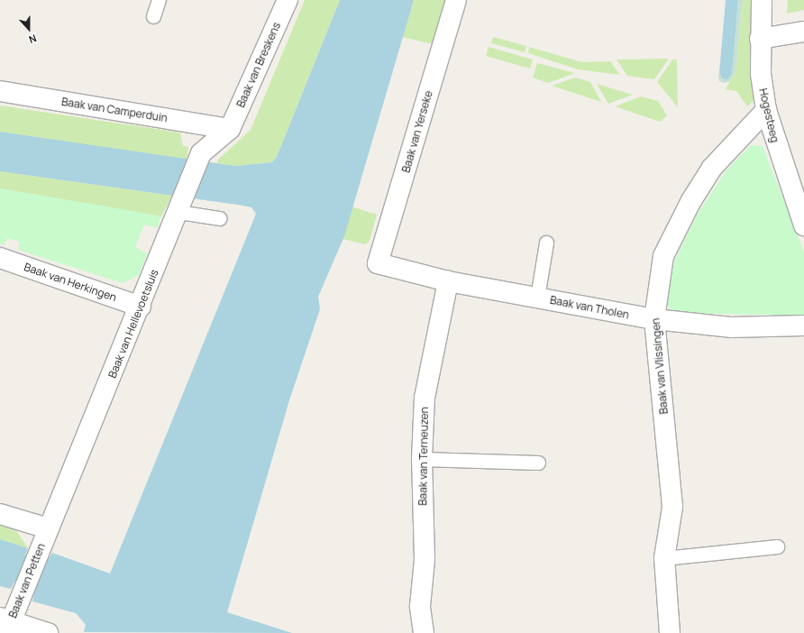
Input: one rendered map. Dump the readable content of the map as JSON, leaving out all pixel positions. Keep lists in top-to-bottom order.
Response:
{
  "streets": {
    "street": [
      "Baak van Breskens",
      "Baak van Camperduin",
      "Hogesteeg",
      "Baak van Yerseke",
      "Baak van Herkingen",
      "Baak van Tholen",
      "Baak van Hellevoetsluis",
      "Baak van Vlissingen",
      "Baak van Terneuzen",
      "Baak van Petten"
    ]
  },
  "crossings": [
    ["Baak van Breskens", "Baak van Camperduin"],
    ["Baak van Breskens", "Baak van Hellevoetsluis"],
    ["Baak van Camperduin", "Baak van Hellevoetsluis"],
    ["Hogesteeg", "Baak van Vlissingen"],
    ["Baak van Yerseke", "Baak van Tholen"],
    ["Baak van Herkingen", "Baak van Hellevoetsluis"],
    ["Baak van Tholen", "Baak van Vlissingen"],
    ["Baak van Tholen", "Baak van Terneuzen"],
    ["Baak van Hellevoetsluis", "Baak van Petten"]
  ],
  "north": "bottom"
}
